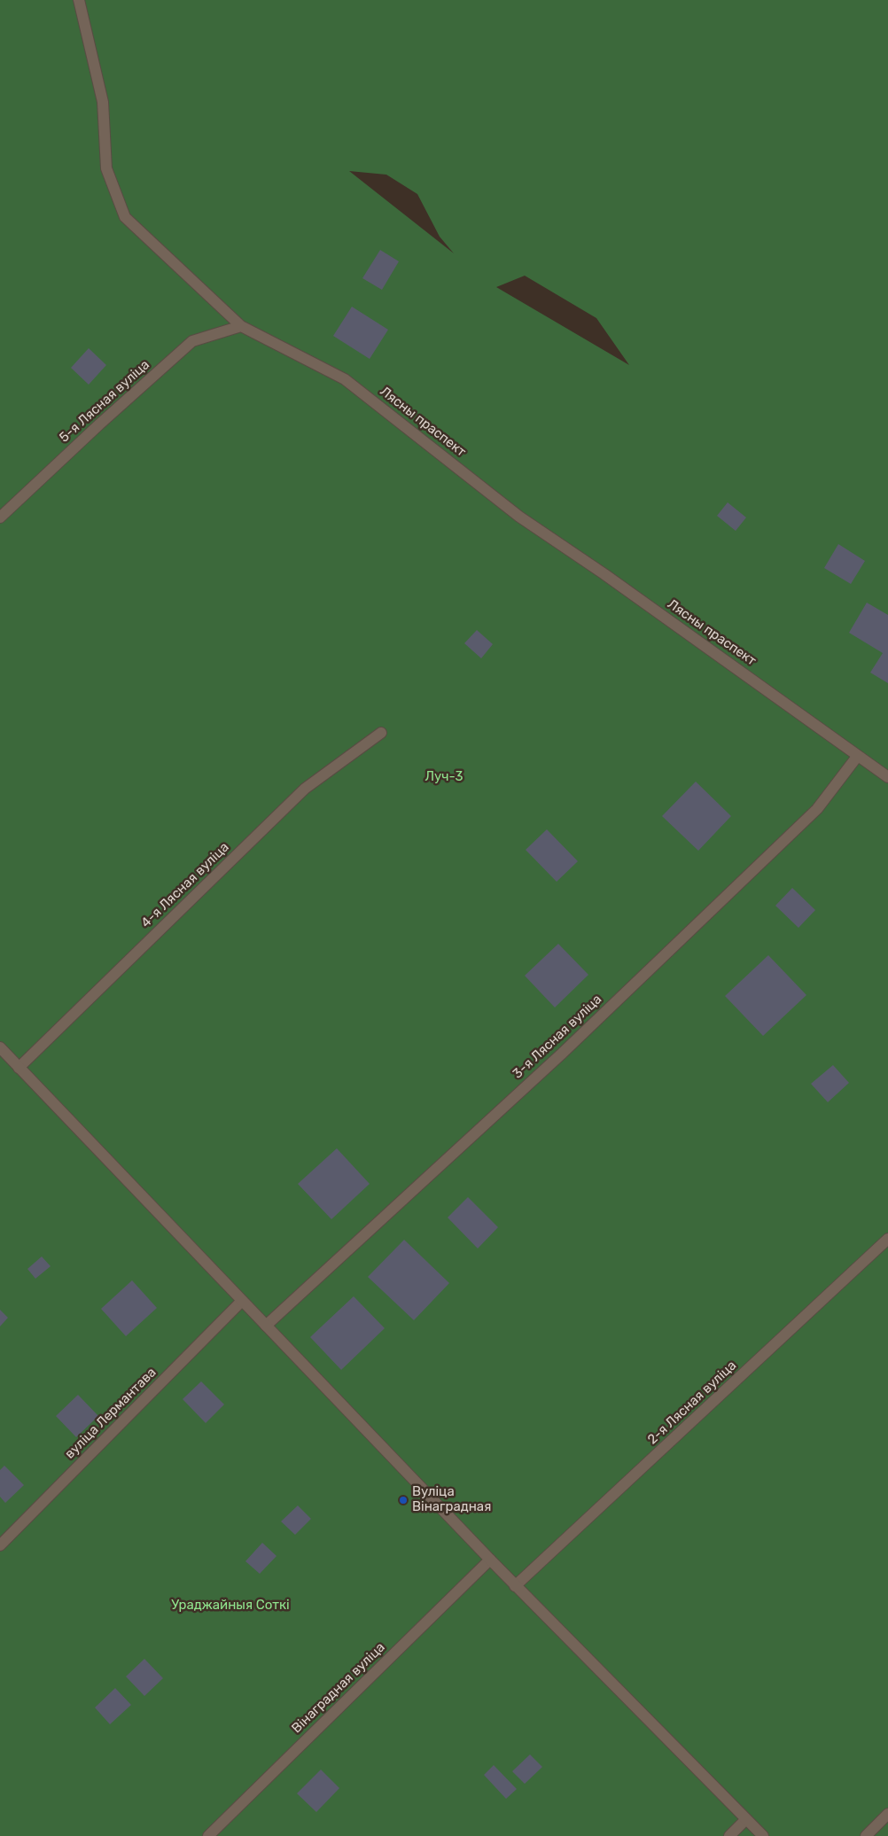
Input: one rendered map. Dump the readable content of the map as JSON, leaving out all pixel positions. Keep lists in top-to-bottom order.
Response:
{
  "streets": {
    "street": [
      "5-я Лясная вуліца",
      "Лясны праспект",
      "4-я Лясная вуліца",
      "3-я Лясная вуліца",
      "2-я Лясная вуліца",
      "вуліца Лермантава",
      "Вінаградная вуліца"
    ]
  },
  "crossings": [
    ["5-я Лясная вуліца", "Лясны праспект"],
    ["Лясны праспект", "3-я Лясная вуліца"]
  ],
  "parks": ["Луч-3", "Ураджайныя Соткі"],
  "places": ["Вуліца Вінаградная"]
}
